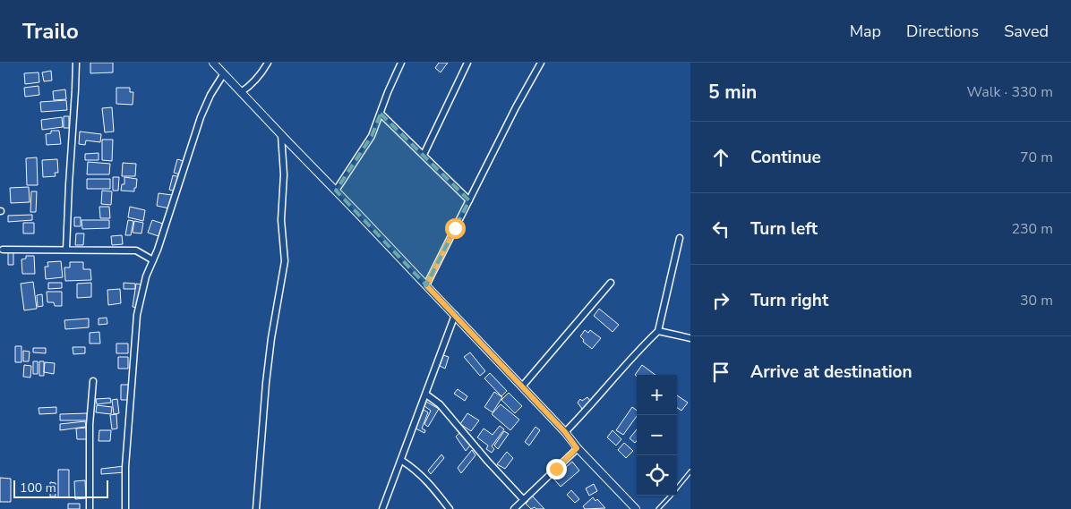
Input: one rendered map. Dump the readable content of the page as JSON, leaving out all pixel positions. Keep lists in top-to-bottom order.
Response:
{
  "scale_bar": "100 m",
  "page": {
    "header": "Trailo",
    "nav": ["Map", "Directions", "Saved"],
    "heading": ["5 min", "Walk · 330 m"],
    "list": [
      ["Continue", "70 m"],
      ["Turn left", "230 m"],
      ["Turn right", "30 m"],
      "Arrive at destination"
    ],
    "map_buttons": ["+", "−"],
    "scale": "100 m"
  }
}
